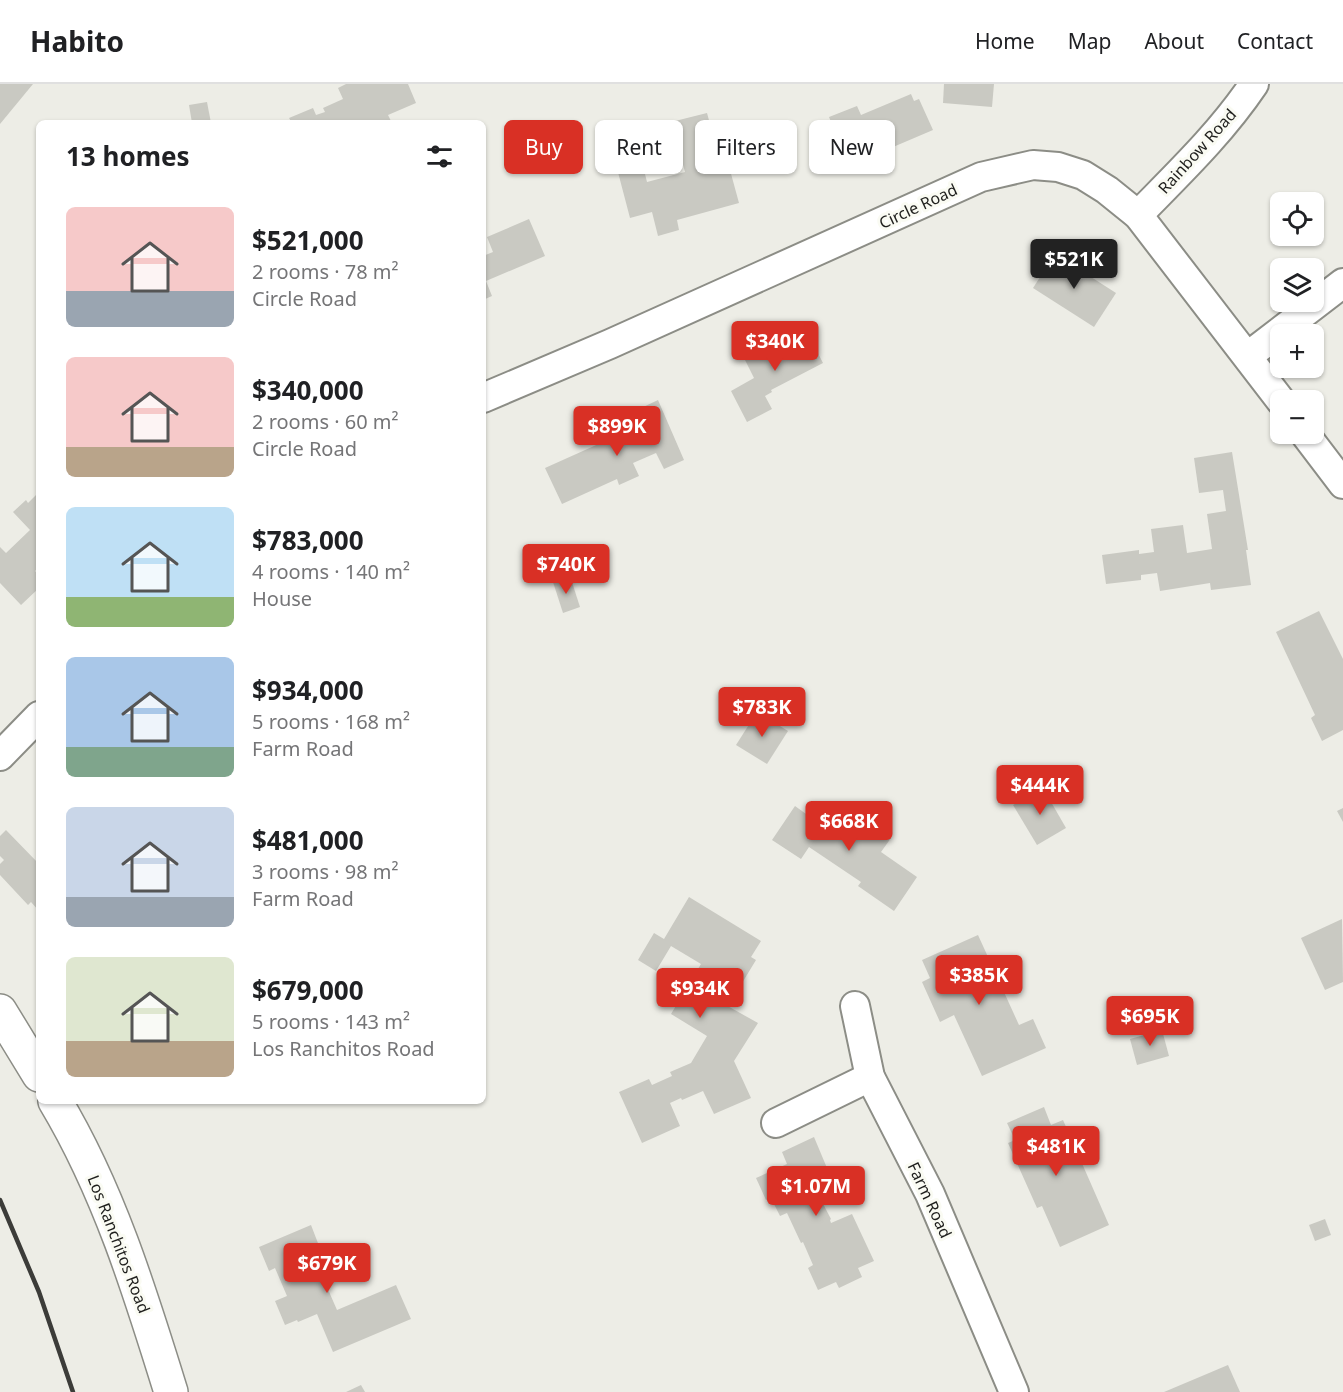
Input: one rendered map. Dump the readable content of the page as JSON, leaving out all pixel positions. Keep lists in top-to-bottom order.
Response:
{
  "streets": {
    "main road": ["Los Ranchitos Road"],
    "street": ["Rainbow Road", "Circle Road", "Farm Road"]
  },
  "crossings": [
    ["Rainbow Road", "Circle Road"]
  ],
  "page": {
    "header": "Habito",
    "nav": [
      "Home",
      "Map",
      "About",
      "Contact"
    ],
    "chip": [
      "Buy",
      "Rent",
      "Filters",
      "New"
    ],
    "heading": "13 homes",
    "map_buttons": ["+", "−"],
    "list": [
      {
        "name": "$521,000",
        "note": "2 rooms · 78 m² · Circle Road"
      },
      {
        "name": "$340,000",
        "note": "2 rooms · 60 m² · Circle Road"
      },
      {
        "name": "$783,000",
        "note": "4 rooms · 140 m² · House"
      },
      {
        "name": "$934,000",
        "note": "5 rooms · 168 m² · Farm Road"
      },
      {
        "name": "$481,000",
        "note": "3 rooms · 98 m² · Farm Road"
      },
      {
        "name": "$679,000",
        "note": "5 rooms · 143 m² · Los Ranchitos Road"
      }
    ],
    "price": [
      "$521K",
      "$340K",
      "$899K",
      "$740K",
      "$783K",
      "$444K",
      "$668K",
      "$385K",
      "$934K",
      "$695K",
      "$481K",
      "$1.07M",
      "$679K"
    ]
  }
}
